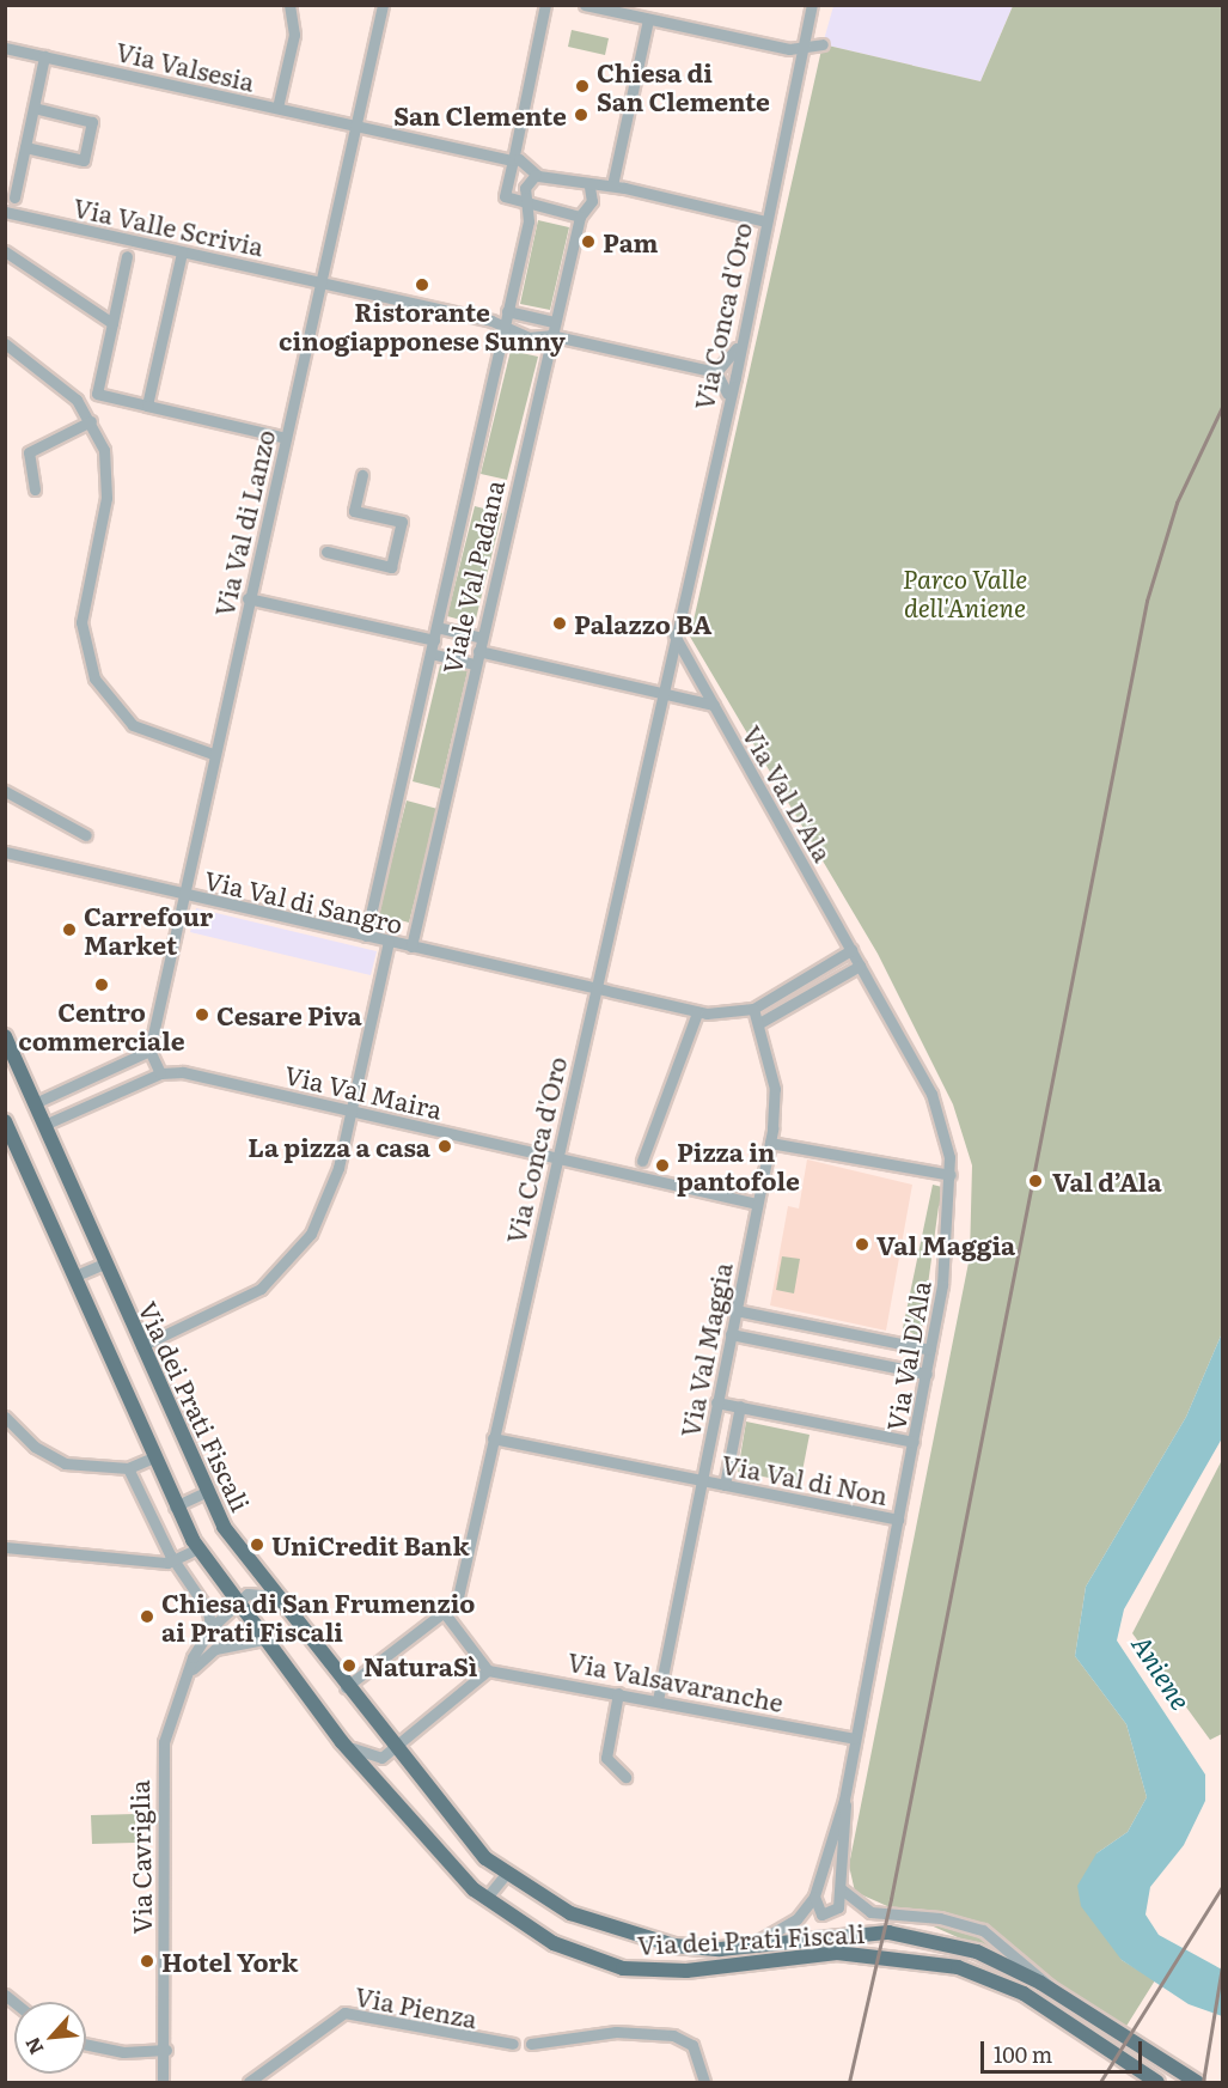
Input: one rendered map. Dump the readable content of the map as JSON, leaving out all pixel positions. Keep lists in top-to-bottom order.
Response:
{
  "streets": {
    "main road": ["Via dei Prati Fiscali"],
    "street": [
      "Via Valsesia",
      "Via Valle Scrivia",
      "Via Conca d'Oro",
      "Via Val di Lanzo",
      "Viale Val Padana",
      "Via Val D'Ala",
      "Via Val di Sangro",
      "Via Val Maira",
      "Via Val Maggia",
      "Via Val di Non",
      "Via Valsavaranche",
      "Via Cavriglia",
      "Via Pienza"
    ]
  },
  "crossings": [
    ["Via Valsesia", "Via Val di Lanzo"],
    ["Via Valle Scrivia", "Via Val di Lanzo"],
    ["Via Valle Scrivia", "Viale Val Padana"],
    ["Via Conca d'Oro", "Via Val D'Ala"],
    ["Via Conca d'Oro", "Via Val di Sangro"],
    ["Via Conca d'Oro", "Via Val Maira"],
    ["Via Conca d'Oro", "Via dei Prati Fiscali"],
    ["Via Conca d'Oro", "Via Val di Non"],
    ["Via Val di Lanzo", "Via Val di Sangro"],
    ["Viale Val Padana", "Via Val di Sangro"],
    ["Via Val D'Ala", "Via dei Prati Fiscali"],
    ["Via Val D'Ala", "Via Val di Non"],
    ["Via Val D'Ala", "Via Valsavaranche"],
    ["Via Val di Sangro", "Via Val Maggia"],
    ["Via Val Maira", "Via Val Maggia"],
    ["Via Val Maira", "Via dei Prati Fiscali"],
    ["Via Val Maggia", "Via Val di Non"],
    ["Via Val Maggia", "Via Valsavaranche"],
    ["Via dei Prati Fiscali", "Via Cavriglia"]
  ],
  "water": ["Aniene"],
  "parks": ["Parco Valle dell'Aniene"],
  "places": [
    "Chiesa di San Clemente",
    "San Clemente",
    "Pam",
    "Ristorante cinogiapponese Sunny",
    "Palazzo BA",
    "Carrefour Market",
    "Centro commerciale",
    "Cesare Piva",
    "La pizza a casa",
    "Pizza in pantofole",
    "Val d’Ala",
    "Val Maggia",
    "UniCredit Bank",
    "Chiesa di San Frumenzio ai Prati Fiscali",
    "NaturaSì",
    "Hotel York"
  ],
  "scale_bar": "100 m",
  "north": "bottom left"
}
